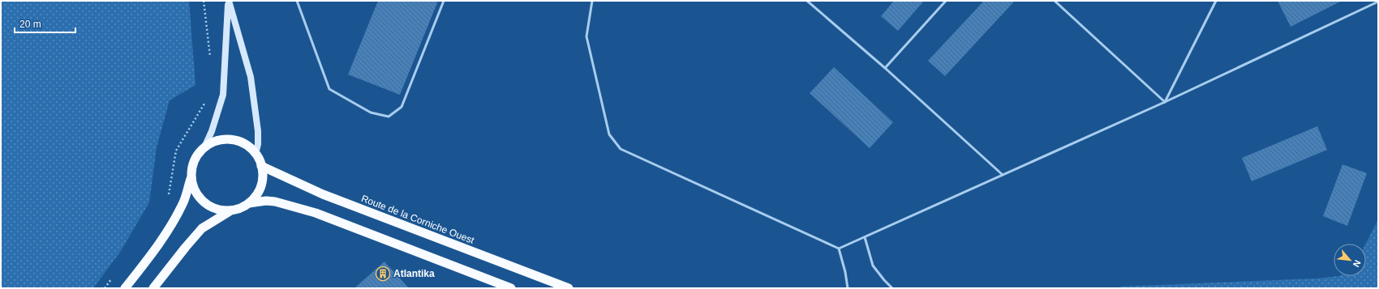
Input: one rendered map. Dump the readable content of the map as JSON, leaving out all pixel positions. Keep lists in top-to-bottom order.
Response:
{
  "streets": {
    "highway": ["Route de la Corniche Ouest"]
  },
  "places": {
    "building": ["Atlantika"]
  },
  "scale_bar": "20 m",
  "north": "bottom right"
}
